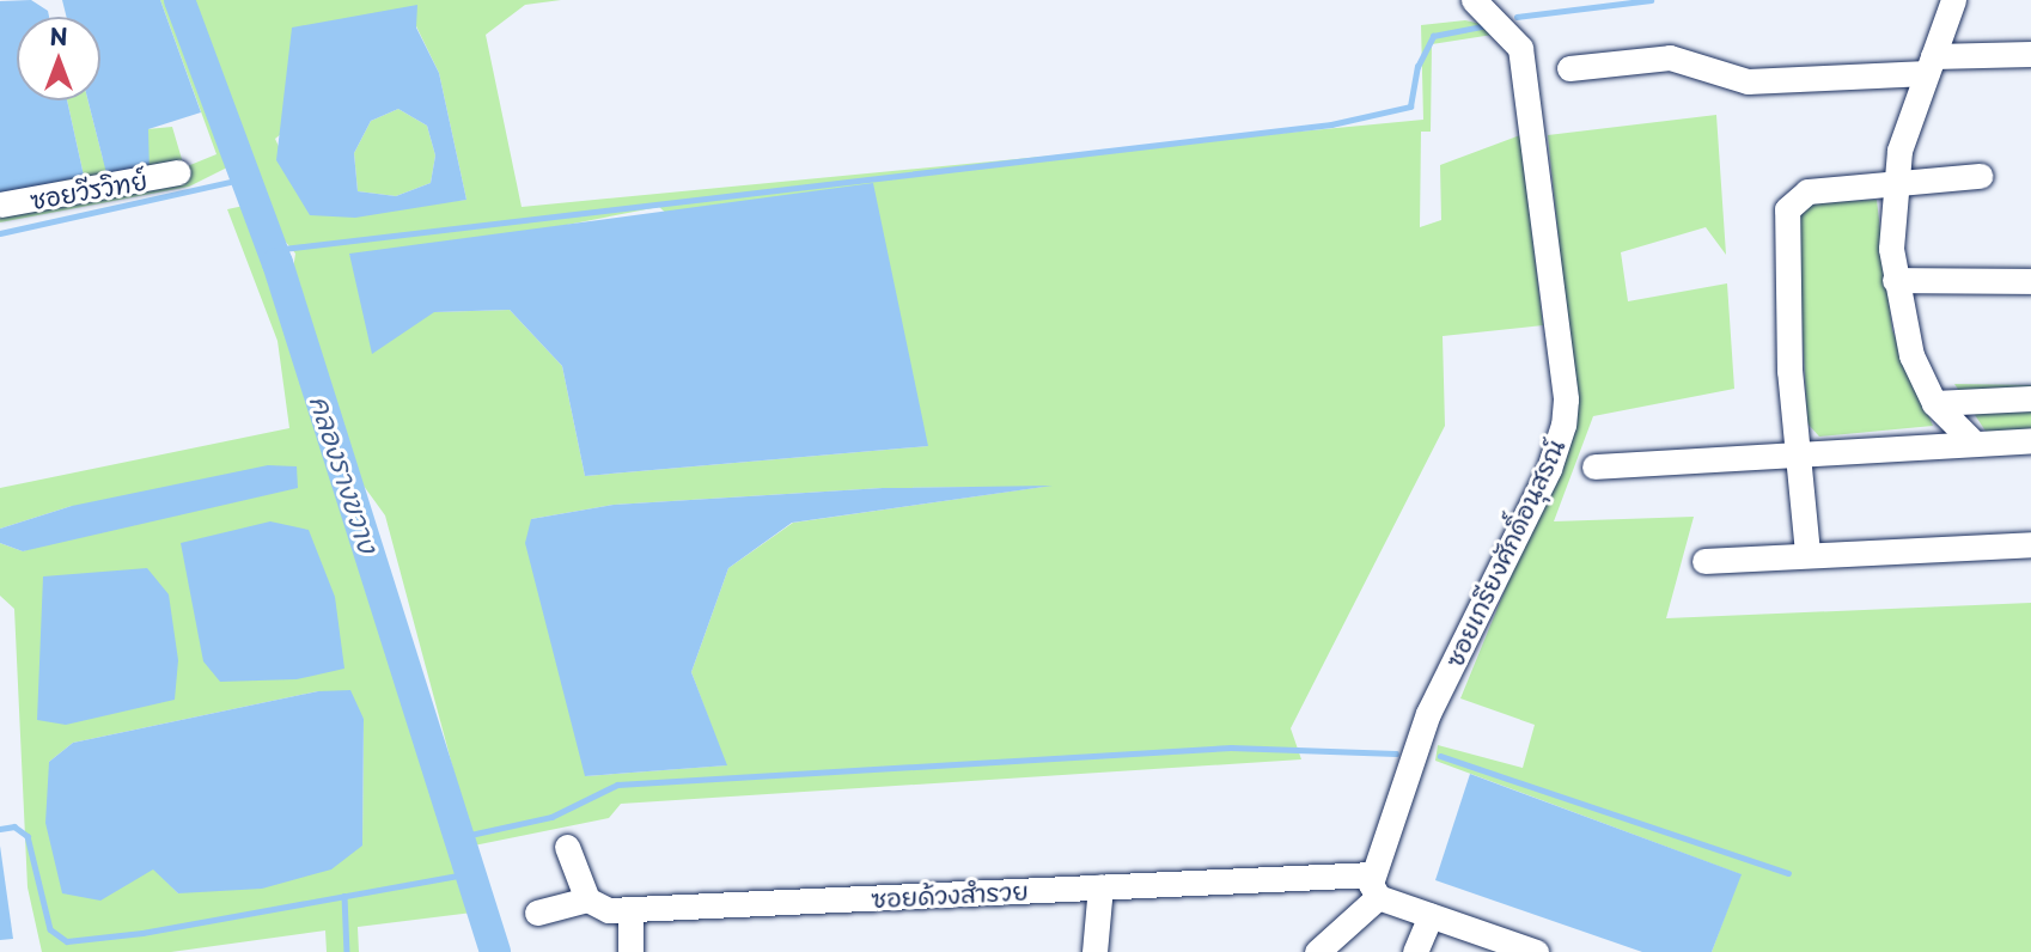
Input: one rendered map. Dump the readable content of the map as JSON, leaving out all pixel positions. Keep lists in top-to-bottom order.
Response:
{
  "streets": {
    "street": ["ซอยวีรวิทย์", "ซอยเกรียงศักดิ์อนุสรณ์", "ซอยด้วงสำรวย"]
  },
  "crossings": [
    ["ซอยเกรียงศักดิ์อนุสรณ์", "ซอยด้วงสำรวย"]
  ],
  "water": ["คลองรางขวาง"],
  "north": "top"
}
